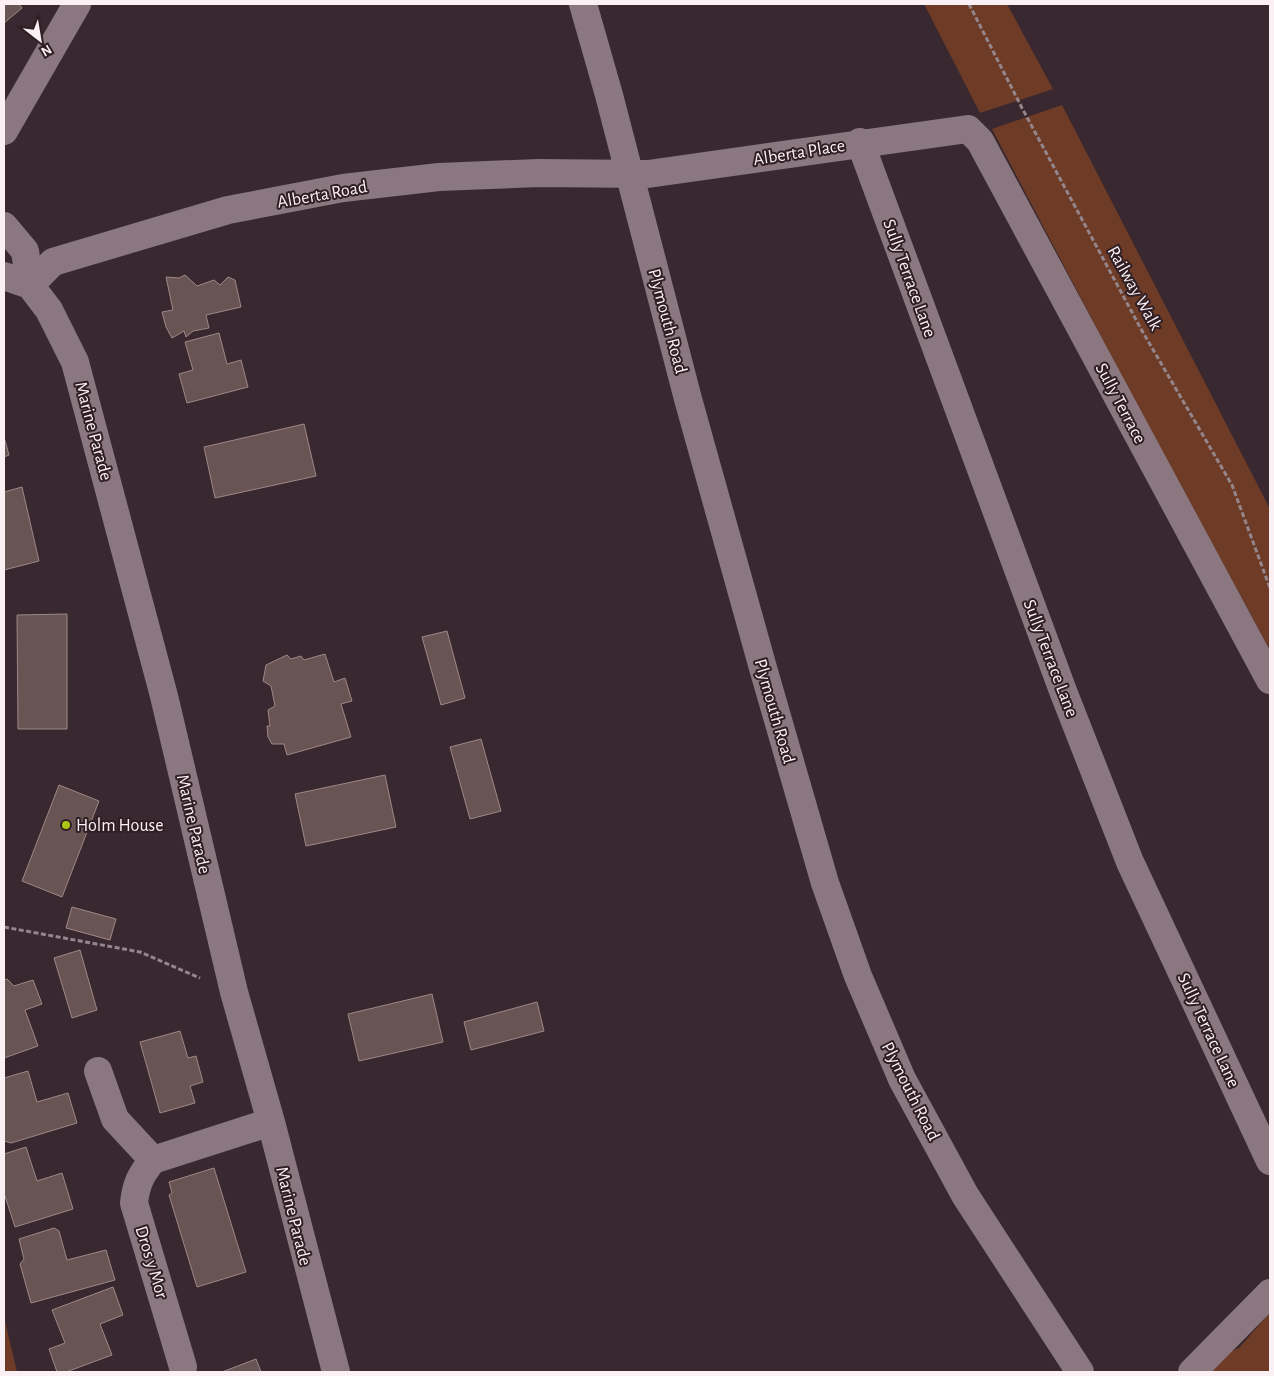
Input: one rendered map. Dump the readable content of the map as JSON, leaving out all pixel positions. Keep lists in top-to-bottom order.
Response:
{
  "streets": {
    "street": [
      "Alberta Place",
      "Alberta Road",
      "Sully Terrace Lane",
      "Plymouth Road",
      "Sully Terrace",
      "Marine Parade",
      "Dros y Mor"
    ],
    "path": ["Railway Walk"]
  },
  "crossings": [
    ["Alberta Place", "Alberta Road"],
    ["Alberta Place", "Sully Terrace Lane"],
    ["Alberta Place", "Plymouth Road"],
    ["Alberta Place", "Sully Terrace"],
    ["Alberta Road", "Plymouth Road"],
    ["Alberta Road", "Marine Parade"]
  ],
  "places": ["Holm House"],
  "north": "bottom right"
}
